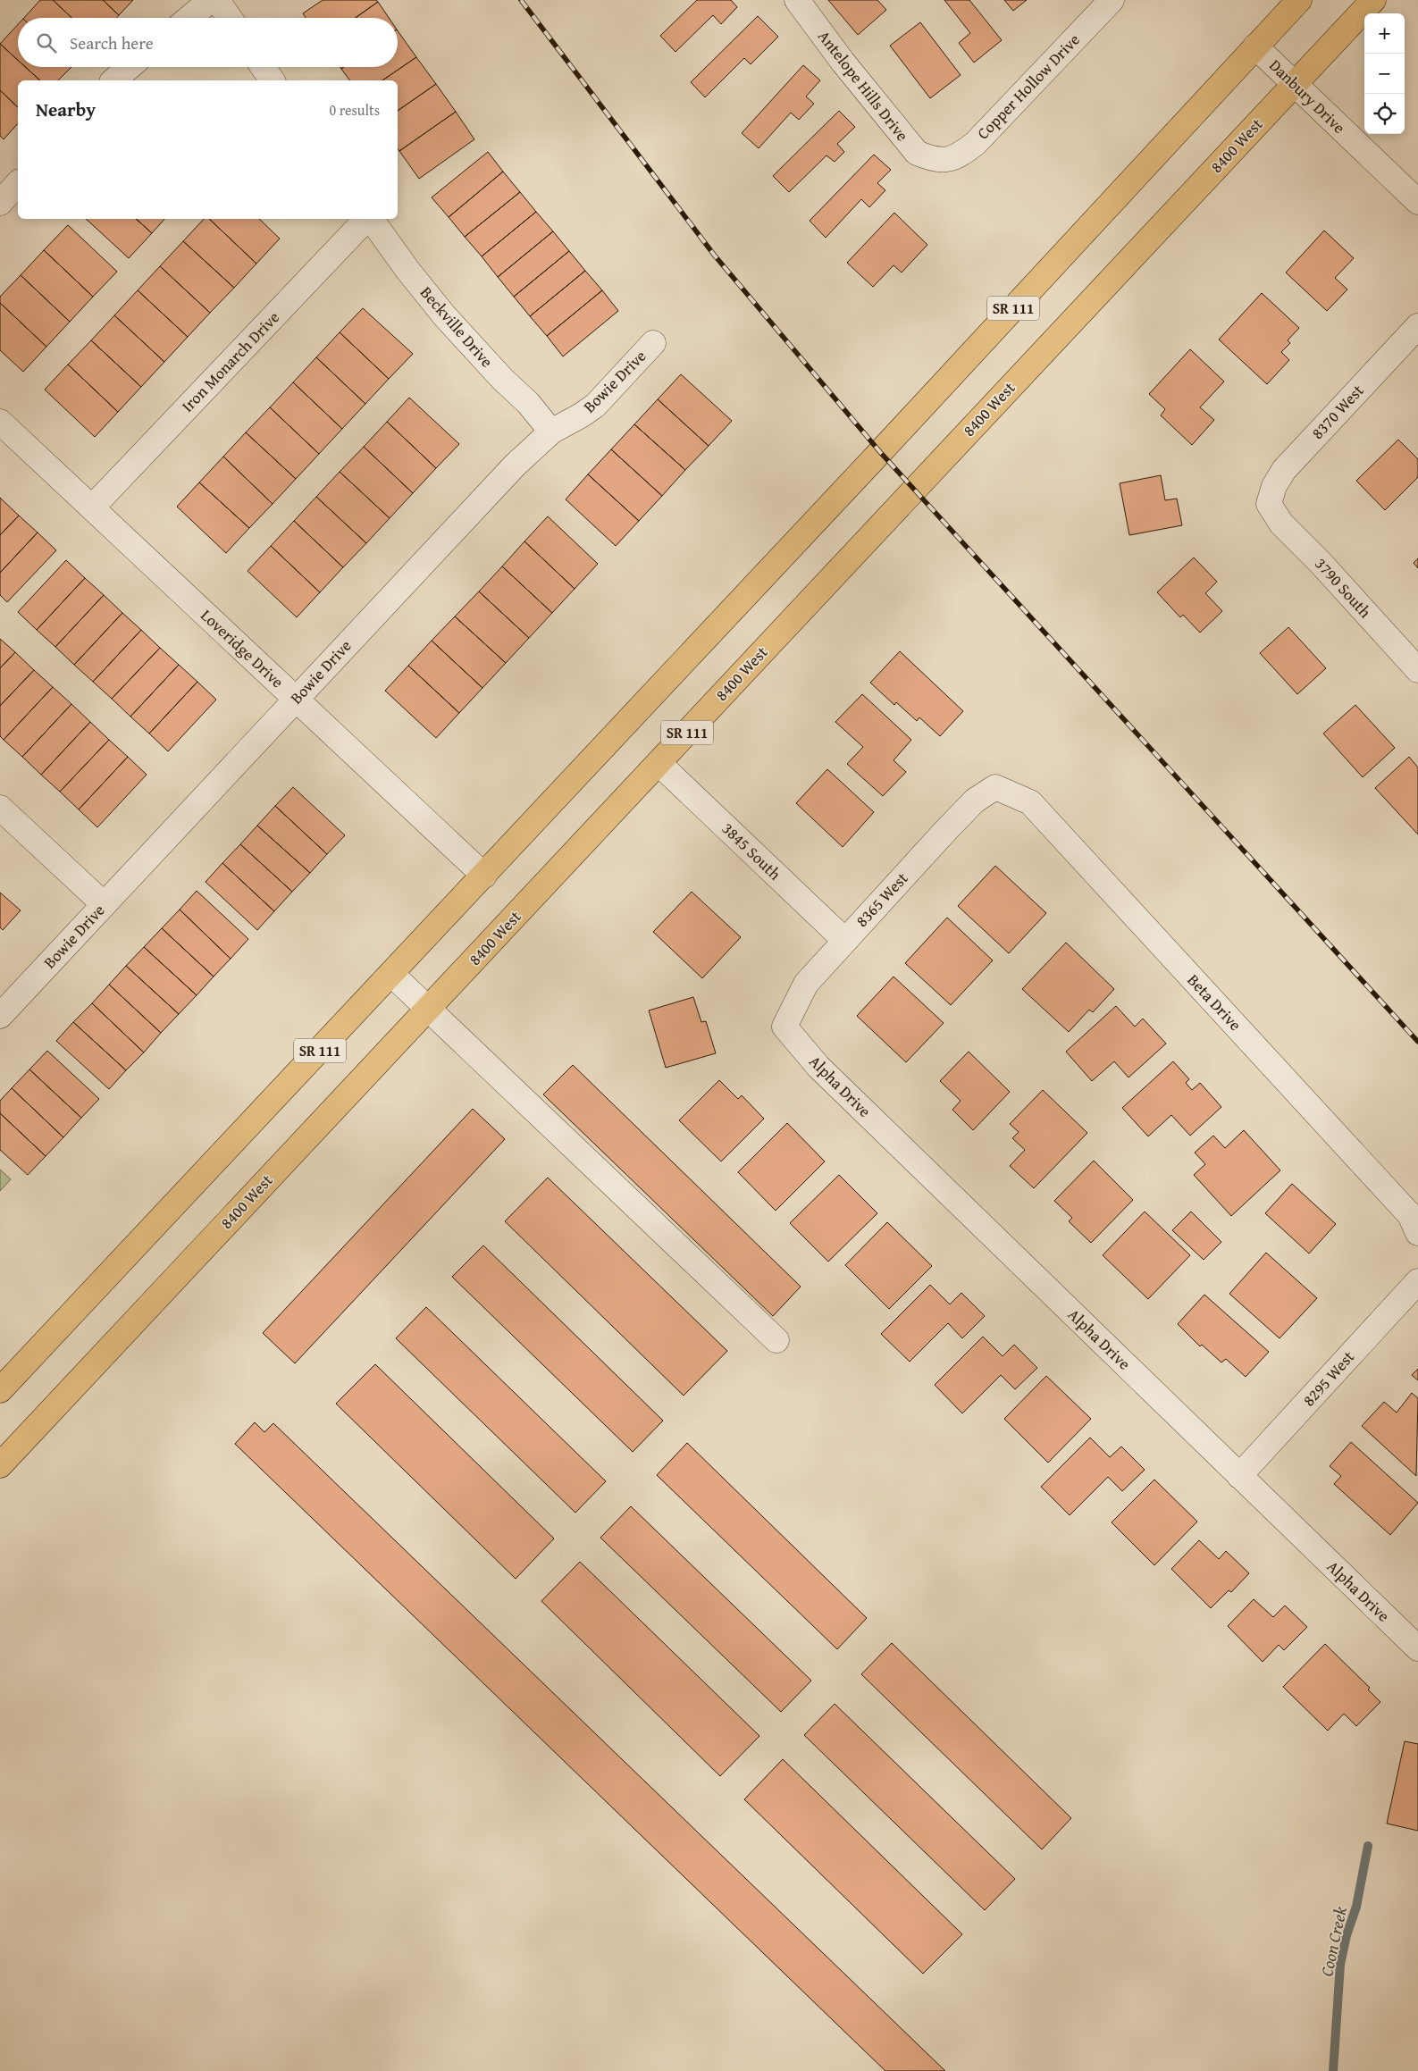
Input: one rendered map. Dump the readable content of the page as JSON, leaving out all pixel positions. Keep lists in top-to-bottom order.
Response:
{
  "streets": {
    "main road": ["8400 West", "SR 111"],
    "street": [
      "Antelope Hills Drive",
      "Copper Hollow Drive",
      "Danbury Drive",
      "Beckville Drive",
      "Iron Monarch Drive",
      "Bowie Drive",
      "8370 West",
      "3790 South",
      "Loveridge Drive",
      "3845 South",
      "8365 West",
      "Beta Drive",
      "Alpha Drive",
      "8295 West"
    ]
  },
  "crossings": [
    ["Antelope Hills Drive", "Copper Hollow Drive"],
    ["Danbury Drive", "8400 West"],
    ["Danbury Drive", "SR 111"],
    ["8400 West", "3845 South"],
    ["SR 111", "Loveridge Drive"],
    ["Beckville Drive", "Bowie Drive"],
    ["Iron Monarch Drive", "Loveridge Drive"],
    ["Bowie Drive", "Loveridge Drive"],
    ["8370 West", "3790 South"],
    ["3845 South", "8365 West"],
    ["8365 West", "Beta Drive"],
    ["8365 West", "Alpha Drive"],
    ["Alpha Drive", "8295 West"]
  ],
  "water": ["Coon Creek"],
  "page": {
    "map_buttons": ["+", "−"],
    "search": "Search here",
    "heading": ["Nearby", "0 results"]
  }
}
